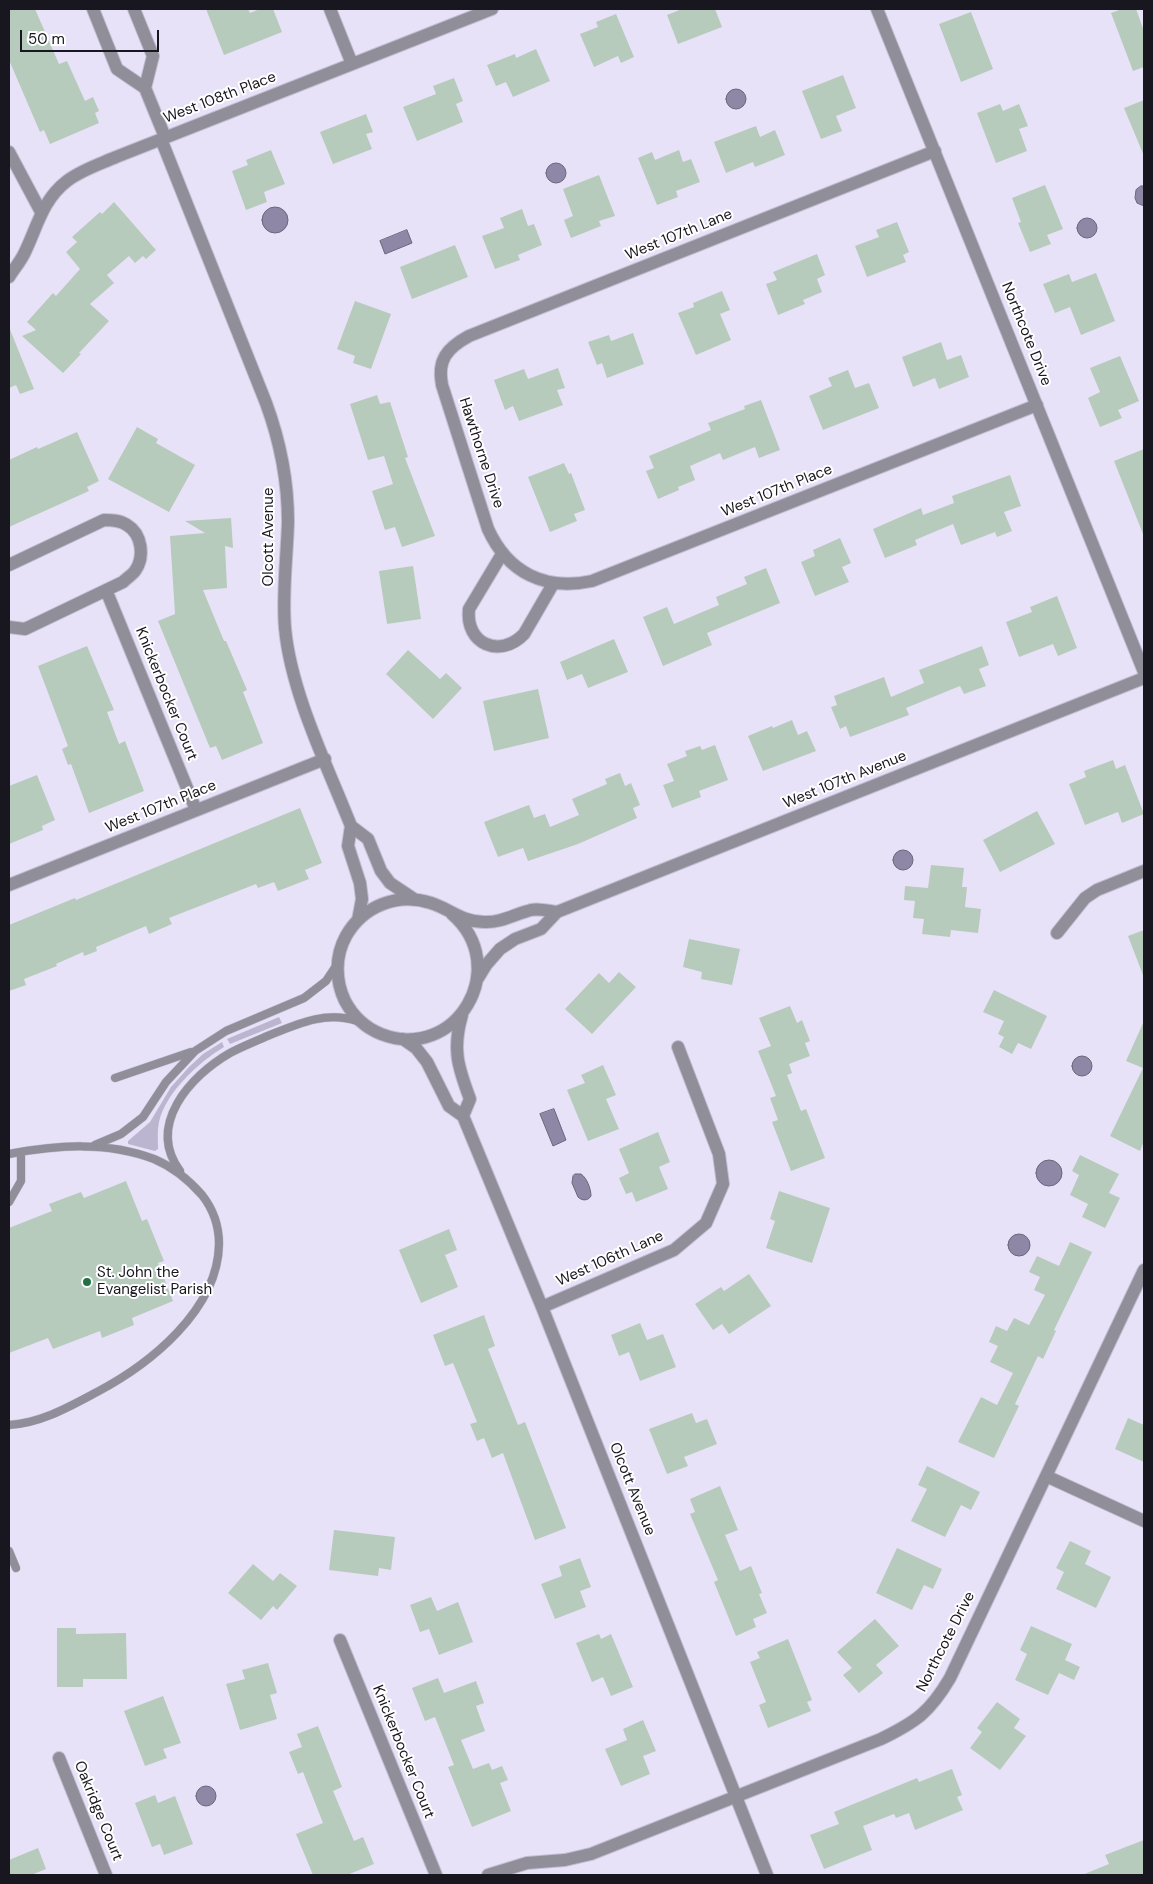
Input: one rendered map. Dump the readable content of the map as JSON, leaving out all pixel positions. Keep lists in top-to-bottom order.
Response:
{
  "streets": {
    "street": [
      "West 108th Place",
      "West 107th Lane",
      "Northcote Drive",
      "Hawthorne Drive",
      "West 107th Place",
      "Olcott Avenue",
      "Knickerbocker Court",
      "West 107th Avenue",
      "West 106th Lane",
      "Oakridge Court"
    ]
  },
  "crossings": [
    ["West 108th Place", "Olcott Avenue"],
    ["West 107th Lane", "Northcote Drive"],
    ["West 107th Lane", "Hawthorne Drive"],
    ["Northcote Drive", "West 107th Place"],
    ["Northcote Drive", "Olcott Avenue"],
    ["Hawthorne Drive", "West 107th Place"],
    ["West 107th Place", "Olcott Avenue"],
    ["West 107th Place", "Knickerbocker Court"],
    ["Olcott Avenue", "West 107th Avenue"],
    ["Olcott Avenue", "West 106th Lane"]
  ],
  "places": ["St. John the Evangelist Parish"],
  "scale_bar": "50 m"
}
